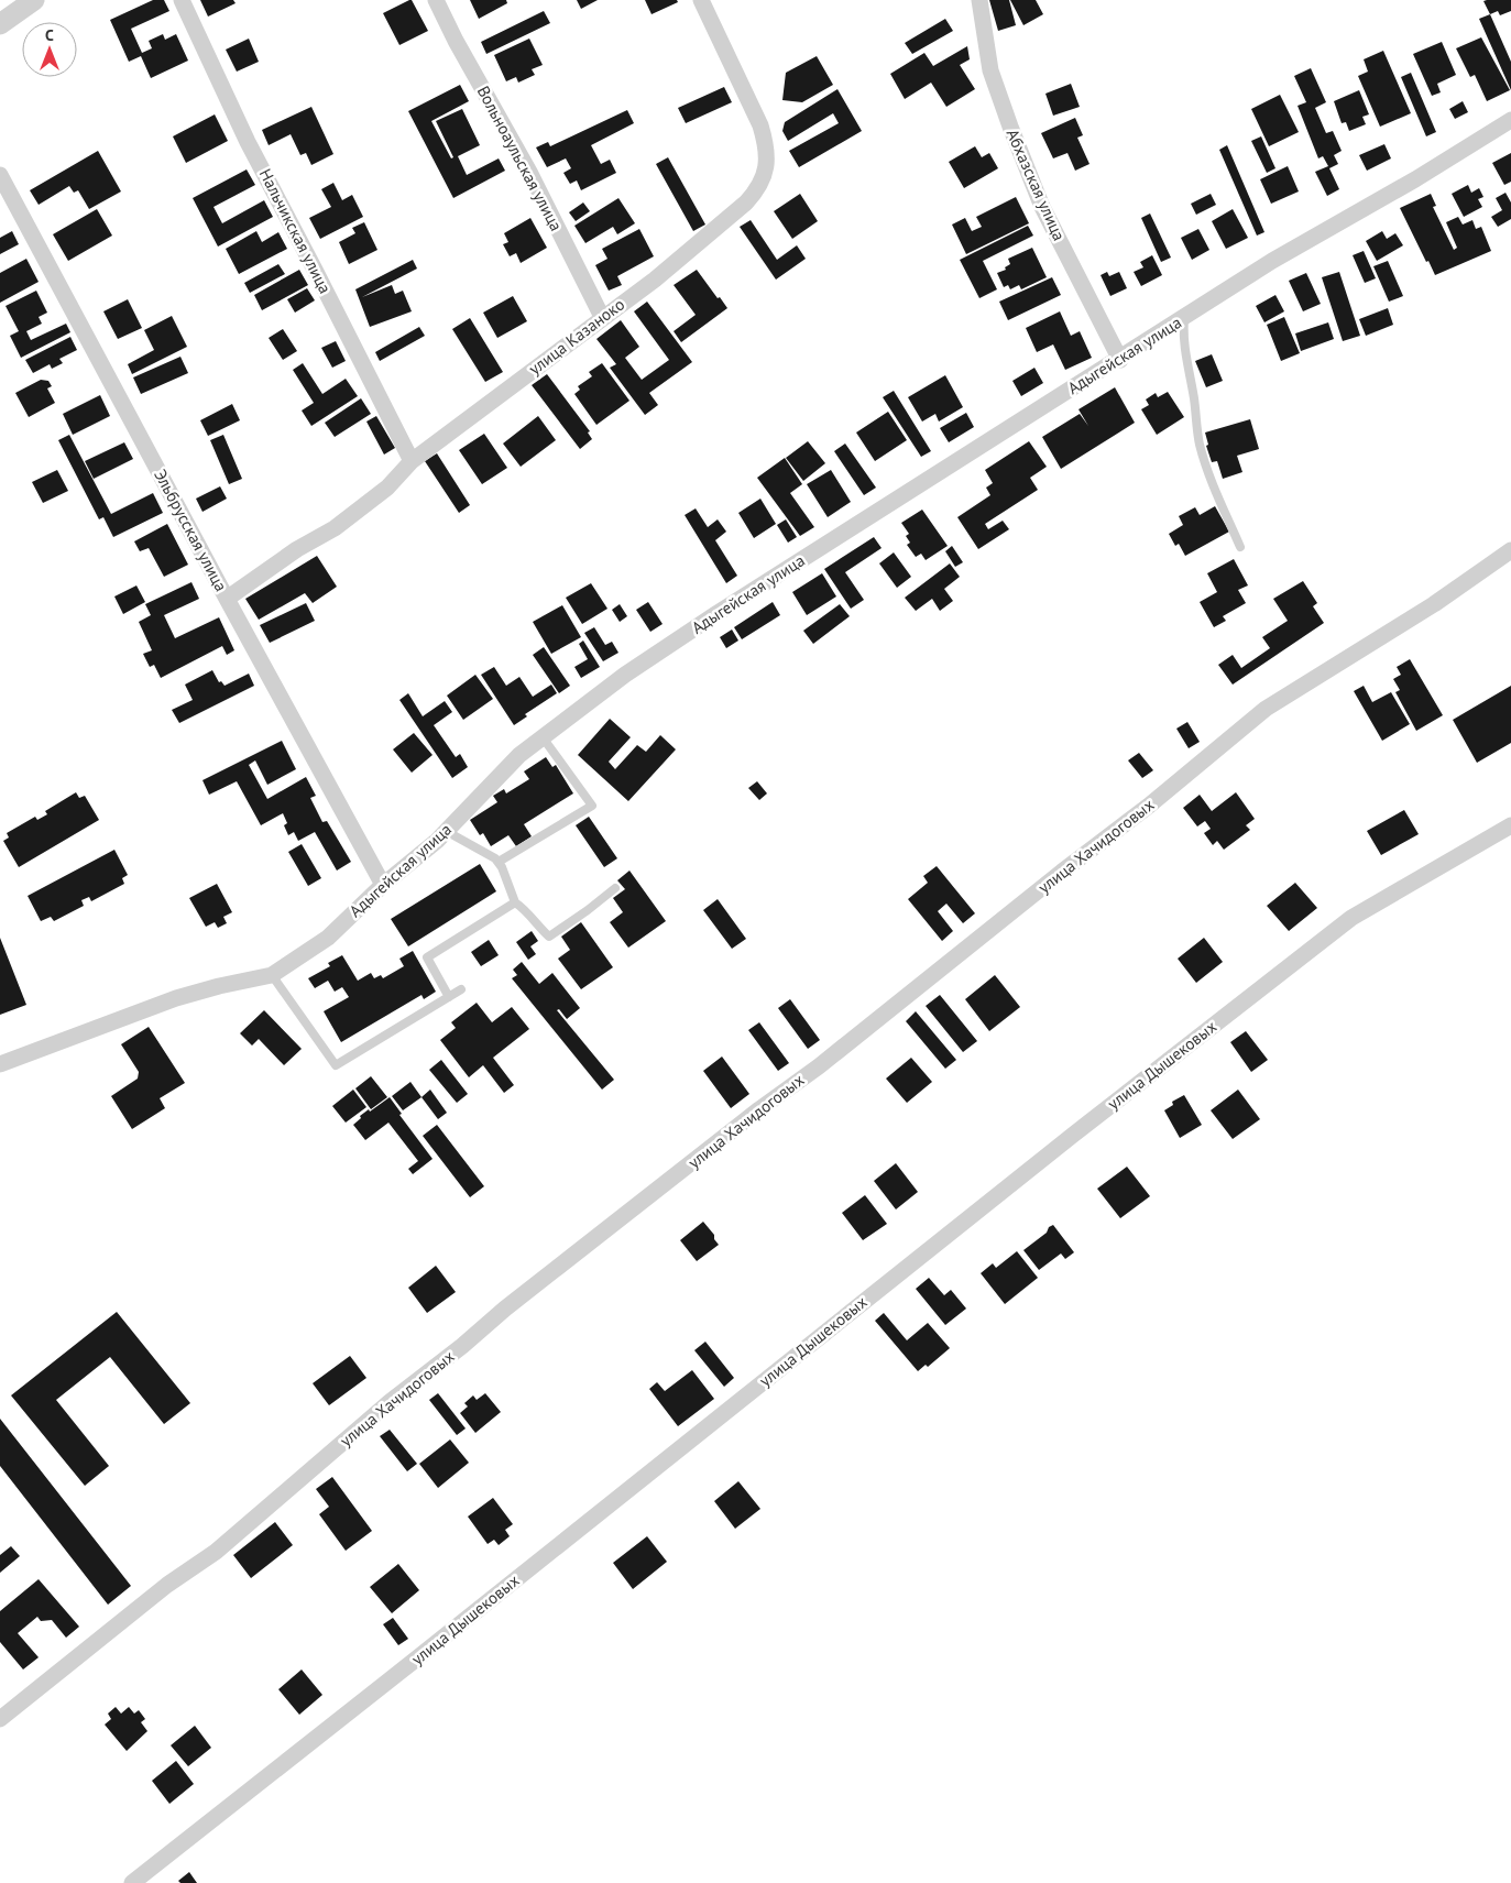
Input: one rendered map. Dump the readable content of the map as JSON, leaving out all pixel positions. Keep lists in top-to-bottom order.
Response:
{
  "streets": {
    "street": [
      "Вольноаульская улица",
      "Абхазская улица",
      "Нальчикская улица",
      "улица Казаноко",
      "Адыгейская улица",
      "Эльбрусская улица",
      "улица Хачидоговых",
      "улица Дышековых"
    ]
  },
  "crossings": [
    ["Вольноаульская улица", "улица Казаноко"],
    ["Абхазская улица", "Адыгейская улица"],
    ["Нальчикская улица", "улица Казаноко"],
    ["улица Казаноко", "Эльбрусская улица"],
    ["Адыгейская улица", "Эльбрусская улица"]
  ],
  "north": "top"
}
